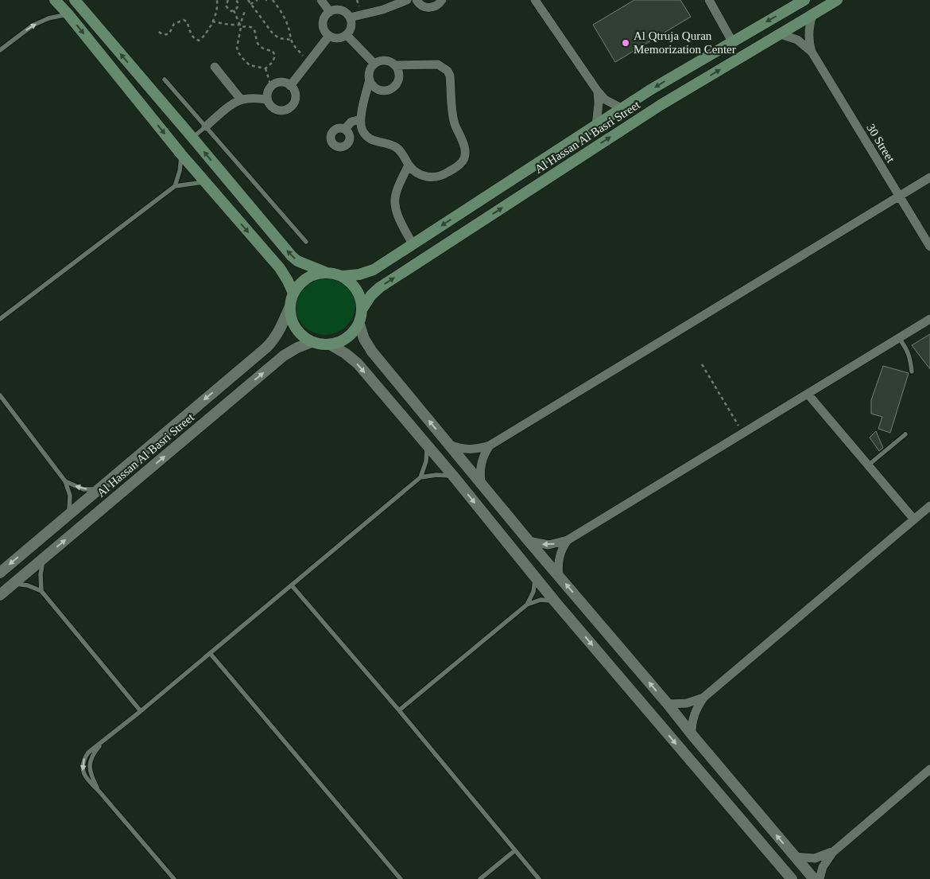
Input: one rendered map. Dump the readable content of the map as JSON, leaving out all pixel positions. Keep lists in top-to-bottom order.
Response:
{
  "streets": {
    "main road": ["Al Hassan Al Basri Street"],
    "street": ["30 Street"]
  },
  "crossings": [
    ["Al Hassan Al Basri Street", "30 Street"]
  ],
  "places": ["Al Qtruja Quran Memorization Center"]
}
